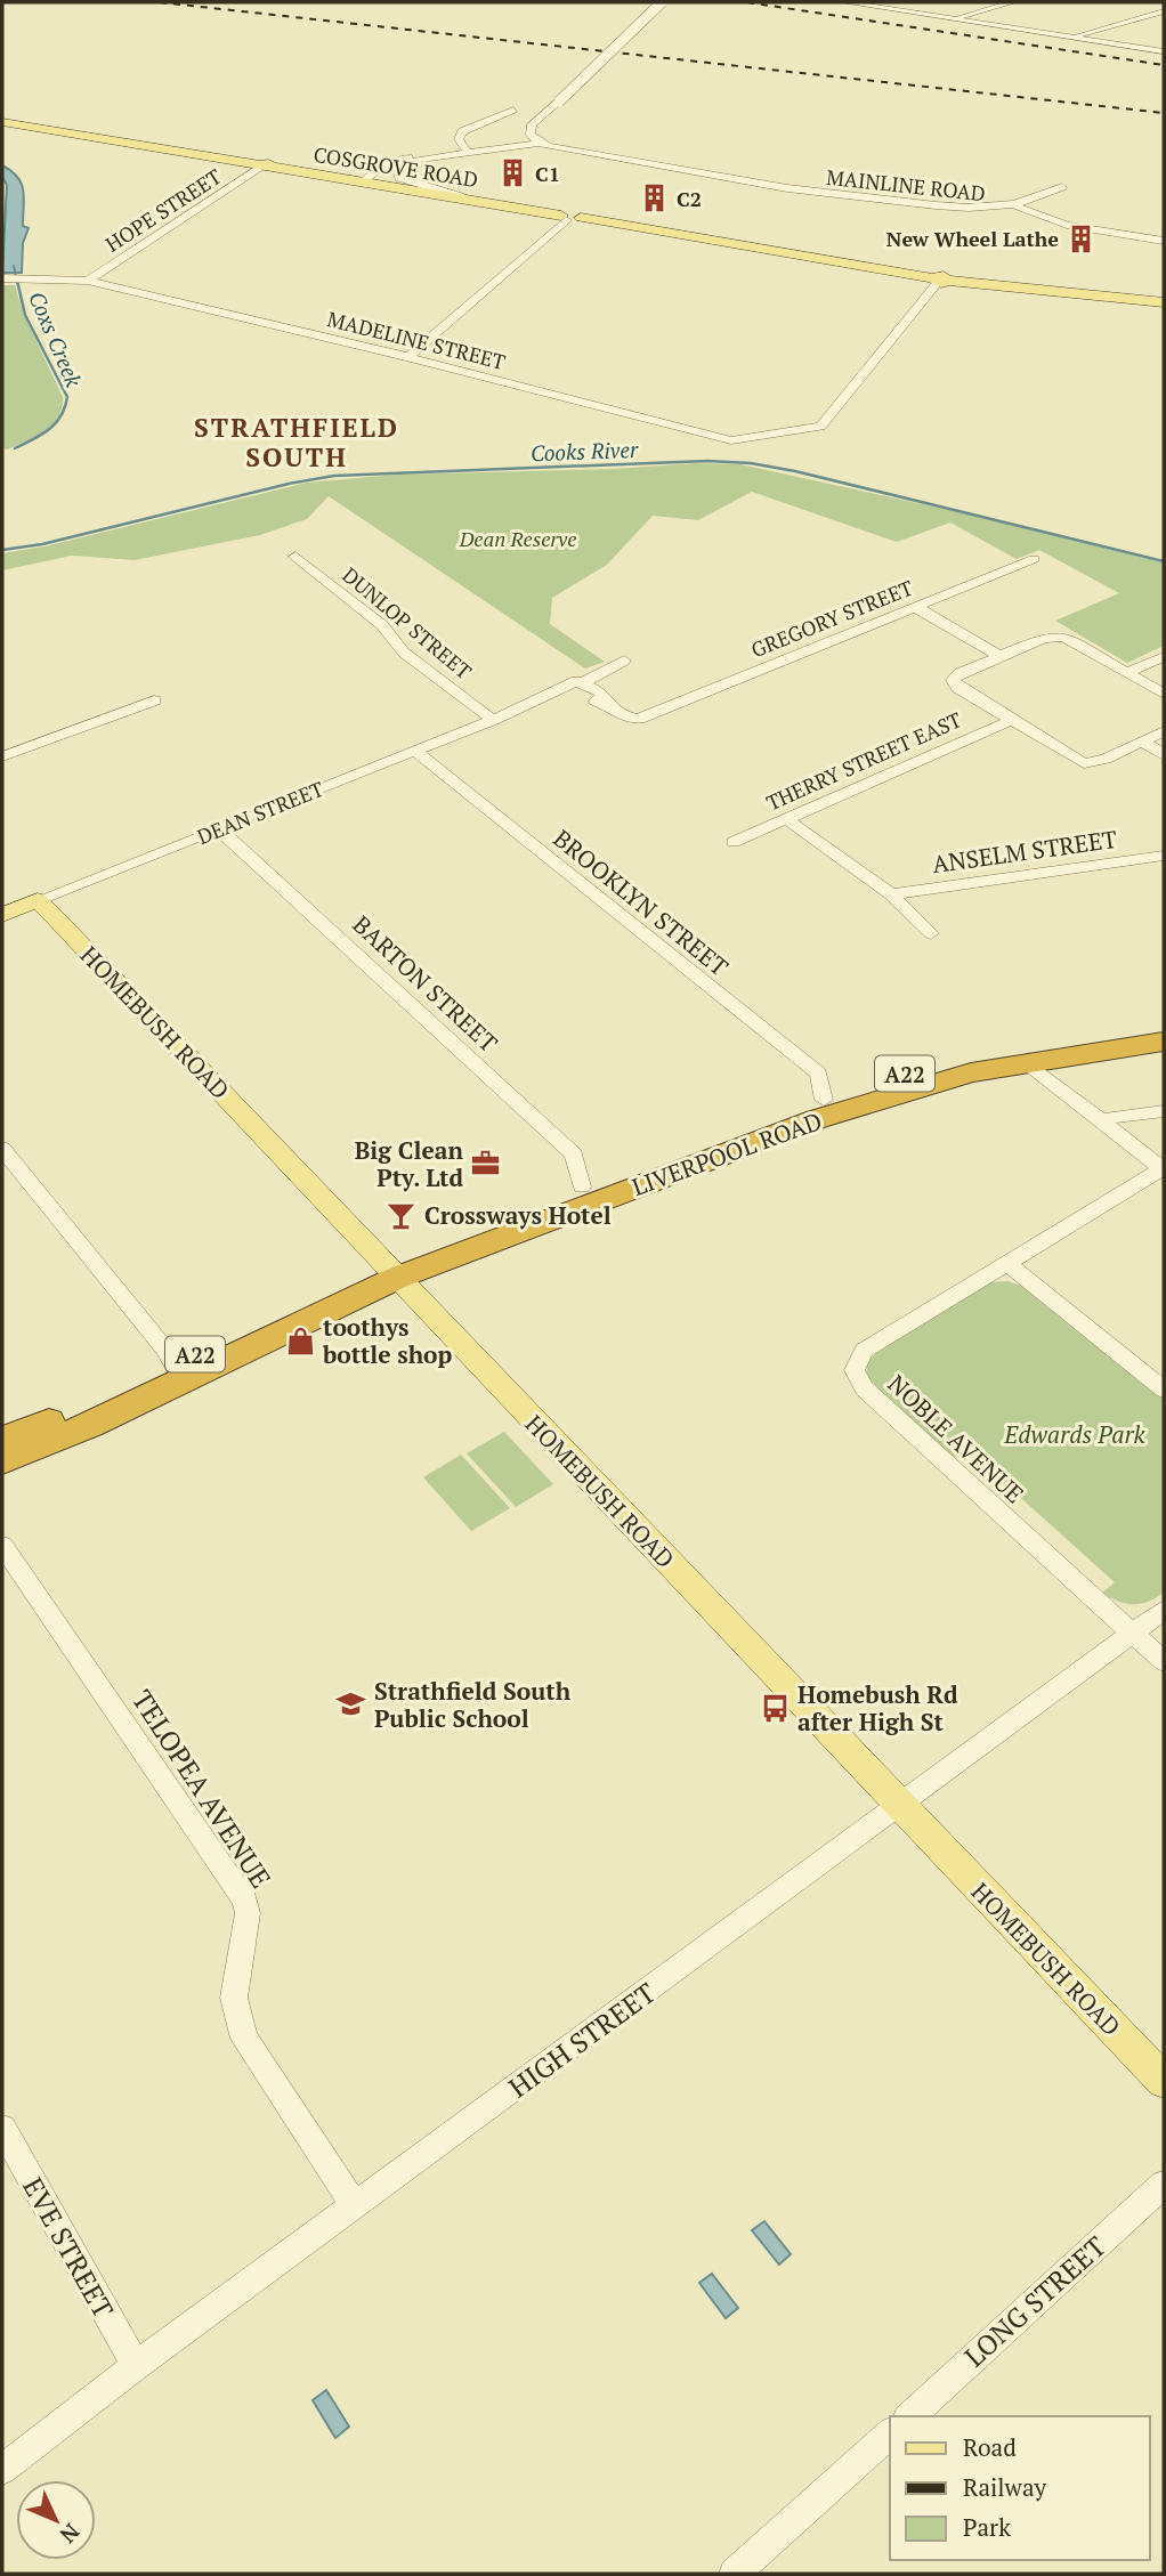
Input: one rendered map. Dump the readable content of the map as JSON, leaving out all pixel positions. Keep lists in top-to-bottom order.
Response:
{
  "streets": {
    "highway": ["A22", "LIVERPOOL ROAD"],
    "main road": ["COSGROVE ROAD", "DEAN STREET", "HOMEBUSH ROAD"],
    "street": [
      "MAINLINE ROAD",
      "HOPE STREET",
      "MADELINE STREET",
      "GREGORY STREET",
      "DUNLOP STREET",
      "THERRY STREET EAST",
      "ANSELM STREET",
      "BROOKLYN STREET",
      "BARTON STREET",
      "NOBLE AVENUE",
      "TELOPEA AVENUE",
      "HIGH STREET",
      "EVE STREET",
      "LONG STREET"
    ]
  },
  "crossings": [
    ["COSGROVE ROAD", "HOPE STREET"],
    ["COSGROVE ROAD", "MADELINE STREET"],
    ["HOPE STREET", "MADELINE STREET"],
    ["GREGORY STREET", "DEAN STREET"],
    ["DUNLOP STREET", "DEAN STREET"],
    ["DEAN STREET", "BROOKLYN STREET"],
    ["DEAN STREET", "BARTON STREET"],
    ["DEAN STREET", "HOMEBUSH ROAD"],
    ["BROOKLYN STREET", "LIVERPOOL ROAD"],
    ["BARTON STREET", "LIVERPOOL ROAD"],
    ["HOMEBUSH ROAD", "LIVERPOOL ROAD"],
    ["HOMEBUSH ROAD", "HIGH STREET"],
    ["NOBLE AVENUE", "HIGH STREET"],
    ["TELOPEA AVENUE", "HIGH STREET"],
    ["HIGH STREET", "EVE STREET"]
  ],
  "districts": ["STRATHFIELD SOUTH"],
  "water": ["Coxs Creek", "Cooks River"],
  "parks": ["Dean Reserve", "Edwards Park"],
  "places": {
    "building": ["C1", "C2", "New Wheel Lathe"],
    "office": ["Big Clean Pty. Ltd"],
    "bar": ["Crossways Hotel"],
    "shop": ["toothys bottle shop"],
    "school or university": ["Strathfield South Public School"],
    "bus stop": ["Homebush Rd after High St"]
  },
  "legend": ["Road", "Railway", "Park"],
  "north": "bottom right"
}
